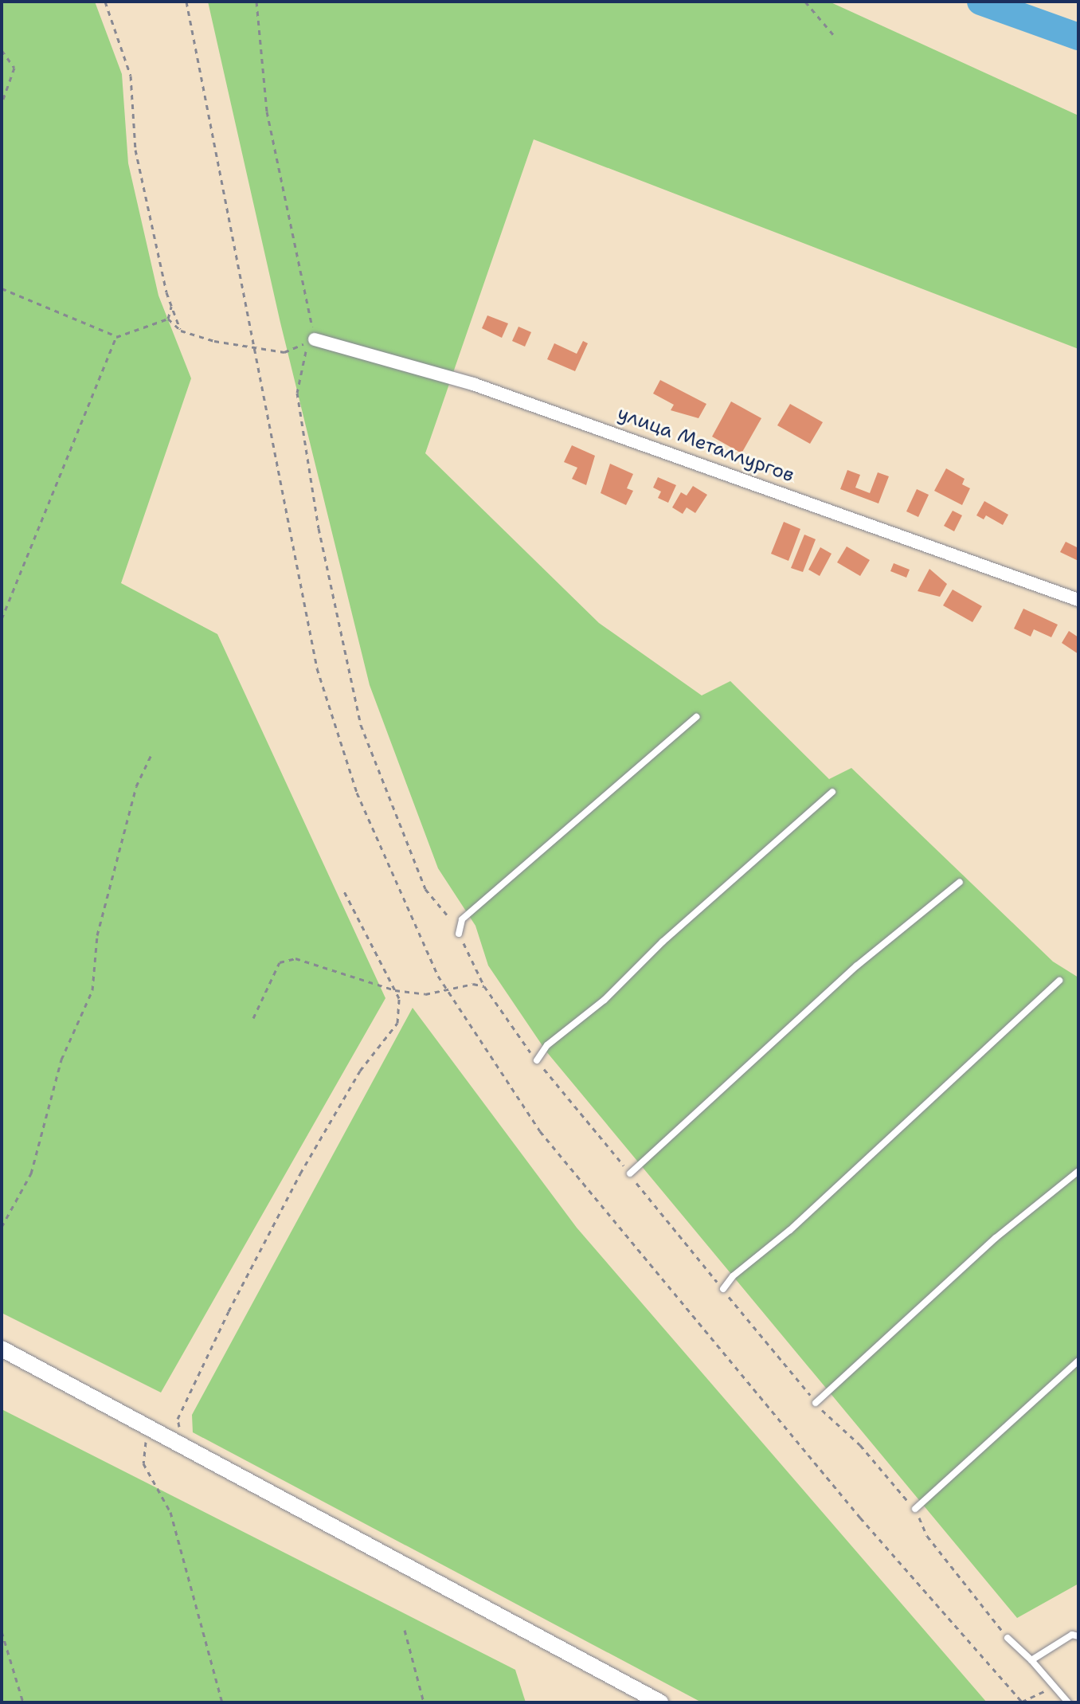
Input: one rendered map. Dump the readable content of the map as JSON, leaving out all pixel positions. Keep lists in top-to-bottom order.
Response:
{
  "streets": {
    "street": ["улица Металлургов"]
  }
}
